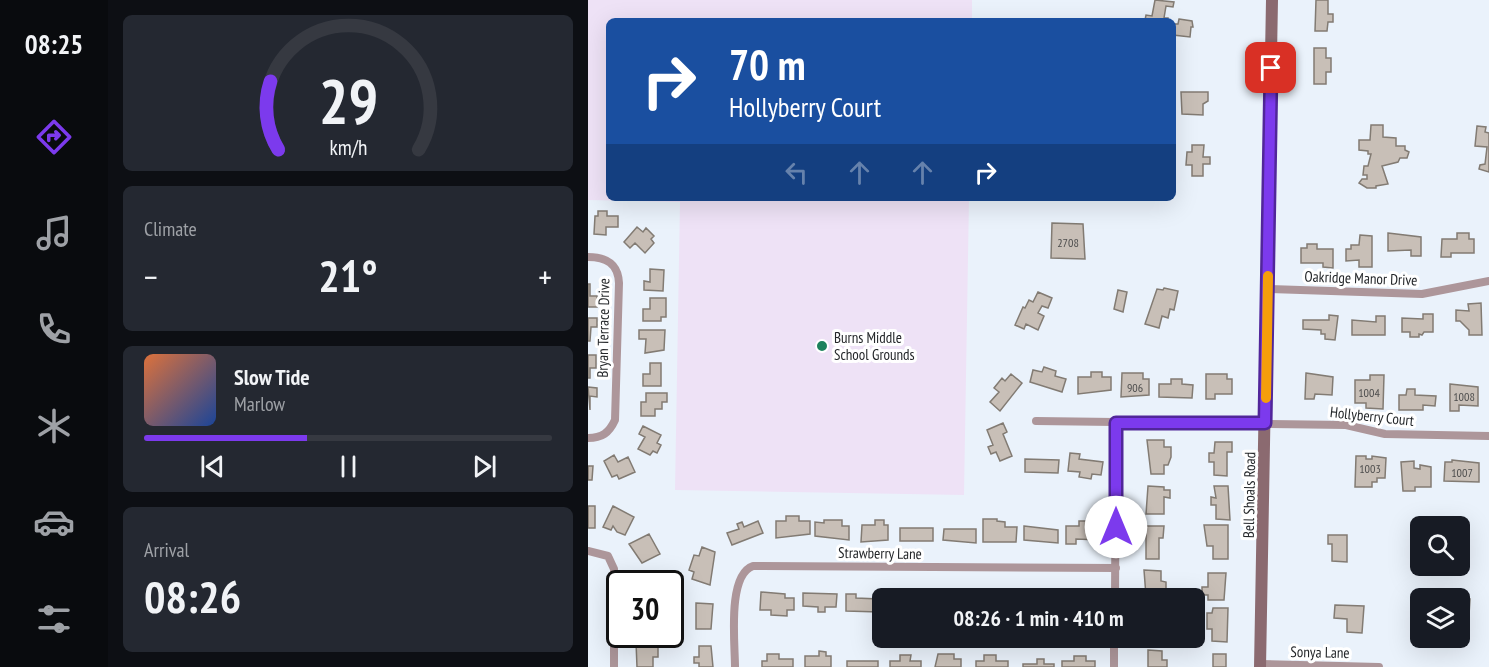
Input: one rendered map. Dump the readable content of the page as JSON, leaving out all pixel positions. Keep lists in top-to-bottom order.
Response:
{
  "streets": {
    "main road": ["Bell Shoals Road"],
    "street": [
      "Oakridge Manor Drive",
      "Bryan Terrace Drive",
      "Hollyberry Court",
      "Strawberry Lane",
      "Sonya Lane"
    ]
  },
  "crossings": [
    ["Oakridge Manor Drive", "Bell Shoals Road"],
    ["Hollyberry Court", "Bell Shoals Road"],
    ["Bell Shoals Road", "Sonya Lane"]
  ],
  "places": ["Burns Middle School Grounds"],
  "house_numbers": [
    "2708",
    "906",
    "1004",
    "1008",
    "1003",
    "1007"
  ],
  "page": {
    "tabs": "08:25",
    "turn": ["70 m", "Hollyberry Court"],
    "tile": [
      "Climate",
      ["Arrival", "08:26"]
    ],
    "heat": ["−", "21°", "+"],
    "song": ["Slow Tide", "Marlow"],
    "limit": "30",
    "trip": "08:26 · 1 min · 410 m",
    "gauge": ["29", "km/h"]
  }
}
